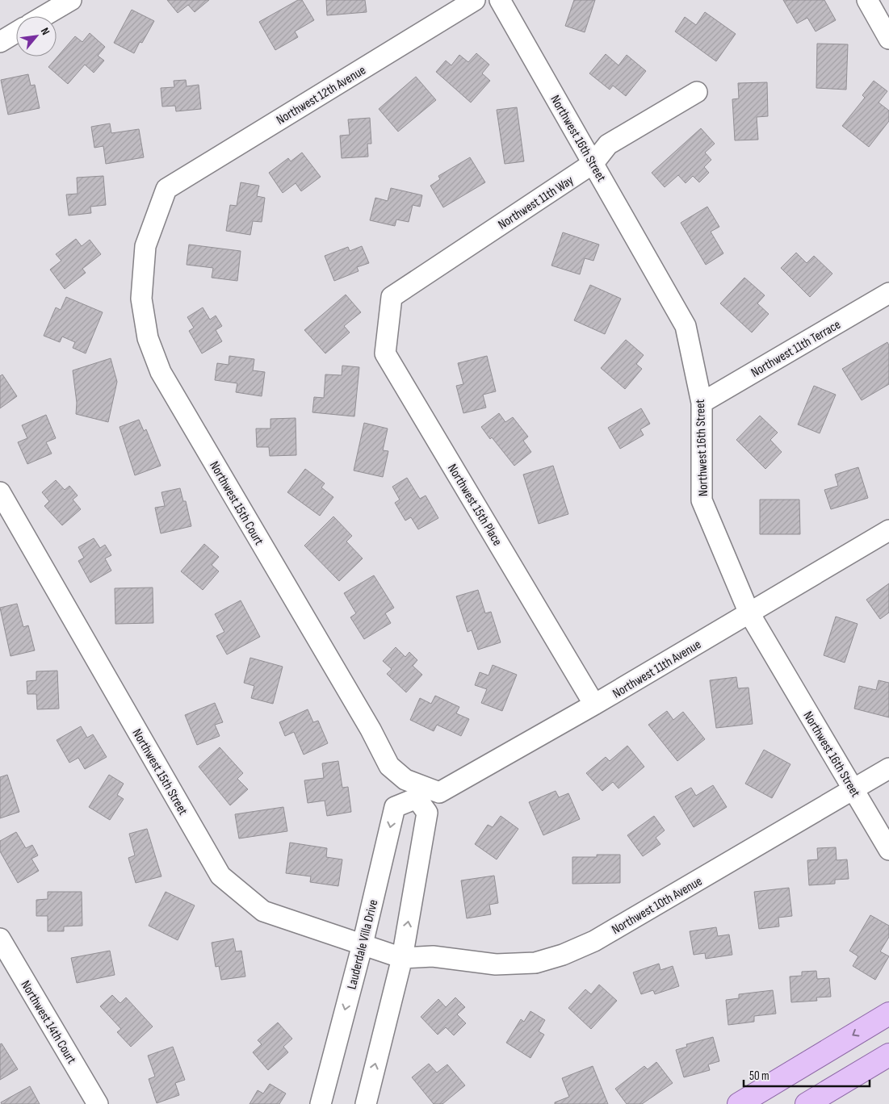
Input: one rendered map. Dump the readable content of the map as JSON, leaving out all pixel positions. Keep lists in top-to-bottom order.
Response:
{
  "streets": {
    "street": [
      "Northwest 12th Avenue",
      "Northwest 16th Street",
      "Northwest 11th Way",
      "Northwest 11th Terrace",
      "Northwest 15th Court",
      "Northwest 15th Place",
      "Northwest 11th Avenue",
      "Northwest 15th Street",
      "Northwest 10th Avenue",
      "Lauderdale Villa Drive",
      "Northwest 14th Court"
    ]
  },
  "crossings": [
    ["Northwest 12th Avenue", "Northwest 15th Court"],
    ["Northwest 16th Street", "Northwest 11th Way"],
    ["Northwest 16th Street", "Northwest 11th Terrace"],
    ["Northwest 16th Street", "Northwest 11th Avenue"],
    ["Northwest 16th Street", "Northwest 10th Avenue"],
    ["Northwest 11th Way", "Northwest 15th Place"],
    ["Northwest 15th Court", "Northwest 11th Avenue"],
    ["Northwest 15th Court", "Lauderdale Villa Drive"],
    ["Northwest 15th Place", "Northwest 11th Avenue"],
    ["Northwest 11th Avenue", "Lauderdale Villa Drive"],
    ["Northwest 15th Street", "Northwest 10th Avenue"],
    ["Northwest 15th Street", "Lauderdale Villa Drive"]
  ],
  "scale_bar": "50 m",
  "north": "top right"
}
